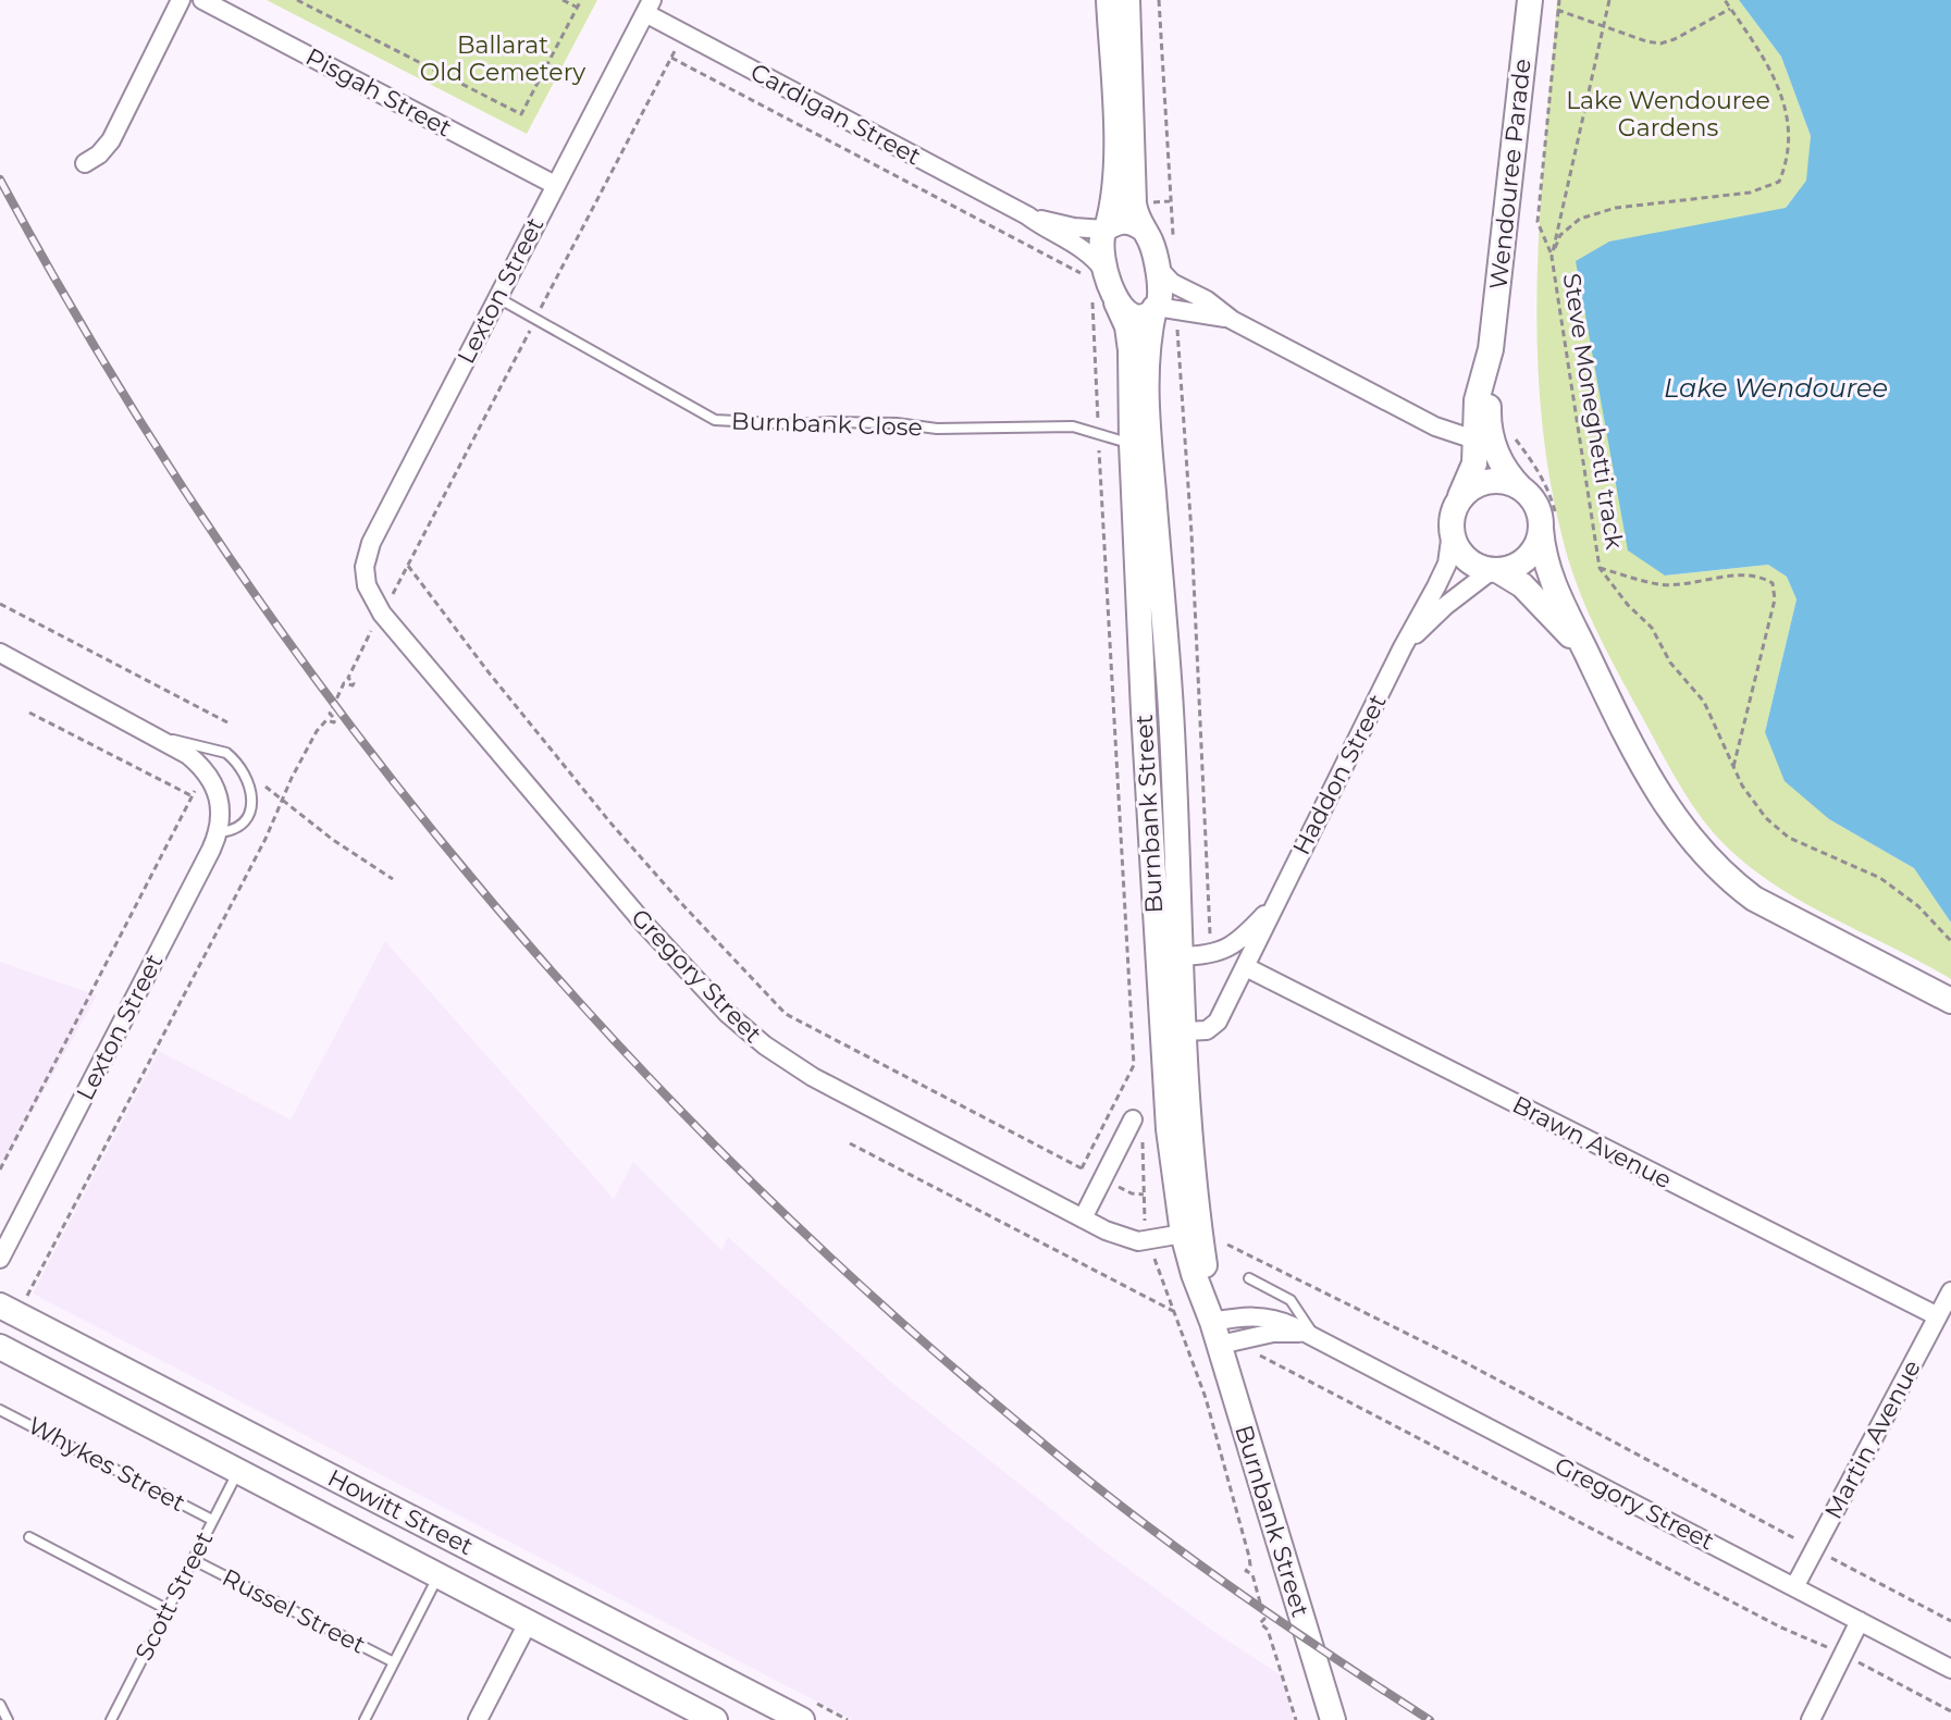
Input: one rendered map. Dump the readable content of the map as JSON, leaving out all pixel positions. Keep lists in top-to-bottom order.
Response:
{
  "streets": {
    "main road": ["Wendouree Parade", "Burnbank Street", "Howitt Street"],
    "street": [
      "Pisgah Street",
      "Cardigan Street",
      "Lexton Street",
      "Haddon Street",
      "Gregory Street",
      "Brawn Avenue",
      "Martin Avenue"
    ],
    "lane": [
      "Burnbank Close",
      "Whykes Street",
      "Scott Street",
      "Russel Street"
    ],
    "path": ["Steve Moneghetti track"]
  },
  "crossings": [
    ["Pisgah Street", "Lexton Street"],
    ["Cardigan Street", "Lexton Street"],
    ["Cardigan Street", "Burnbank Street"],
    ["Wendouree Parade", "Haddon Street"],
    ["Lexton Street", "Burnbank Close"],
    ["Lexton Street", "Gregory Street"],
    ["Burnbank Close", "Burnbank Street"],
    ["Haddon Street", "Burnbank Street"],
    ["Haddon Street", "Brawn Avenue"],
    ["Burnbank Street", "Gregory Street"],
    ["Gregory Street", "Martin Avenue"],
    ["Brawn Avenue", "Martin Avenue"],
    ["Whykes Street", "Scott Street"],
    ["Howitt Street", "Scott Street"],
    ["Scott Street", "Russel Street"]
  ],
  "water": ["Lake Wendouree"],
  "parks": ["Ballarat Old Cemetery", "Lake Wendouree Gardens"]
}
